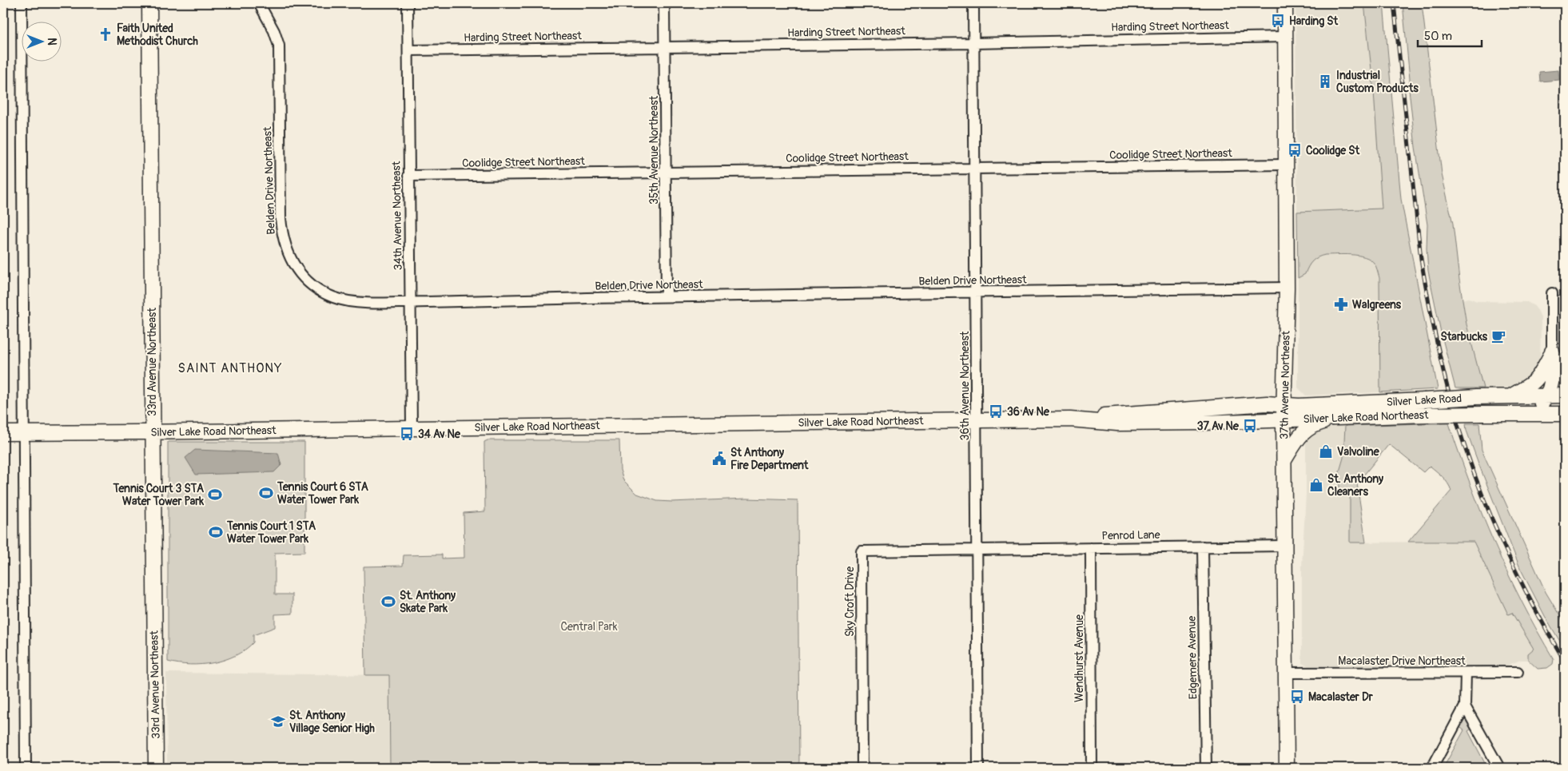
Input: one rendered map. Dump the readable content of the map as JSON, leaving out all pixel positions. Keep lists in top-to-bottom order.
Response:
{
  "streets": {
    "main road": [
      "33rd Avenue Northeast",
      "37th Avenue Northeast",
      "Silver Lake Road",
      "Silver Lake Road Northeast"
    ],
    "street": [
      "Harding Street Northeast",
      "35th Avenue Northeast",
      "Coolidge Street Northeast",
      "Belden Drive Northeast",
      "34th Avenue Northeast",
      "36th Avenue Northeast",
      "Penrod Lane",
      "Sky Croft Drive",
      "Edgemere Avenue",
      "Wendhurst Avenue",
      "Macalaster Drive Northeast"
    ]
  },
  "crossings": [
    ["Harding Street Northeast", "35th Avenue Northeast"],
    ["Harding Street Northeast", "34th Avenue Northeast"],
    ["Harding Street Northeast", "37th Avenue Northeast"],
    ["Harding Street Northeast", "36th Avenue Northeast"],
    ["35th Avenue Northeast", "Coolidge Street Northeast"],
    ["35th Avenue Northeast", "Belden Drive Northeast"],
    ["Coolidge Street Northeast", "34th Avenue Northeast"],
    ["Coolidge Street Northeast", "37th Avenue Northeast"],
    ["Coolidge Street Northeast", "36th Avenue Northeast"],
    ["Belden Drive Northeast", "34th Avenue Northeast"],
    ["Belden Drive Northeast", "37th Avenue Northeast"],
    ["Belden Drive Northeast", "36th Avenue Northeast"],
    ["34th Avenue Northeast", "Silver Lake Road Northeast"],
    ["33rd Avenue Northeast", "Silver Lake Road Northeast"],
    ["37th Avenue Northeast", "Silver Lake Road"],
    ["37th Avenue Northeast", "Silver Lake Road Northeast"],
    ["37th Avenue Northeast", "Penrod Lane"],
    ["37th Avenue Northeast", "Macalaster Drive Northeast"],
    ["36th Avenue Northeast", "Silver Lake Road Northeast"],
    ["36th Avenue Northeast", "Penrod Lane"],
    ["36th Avenue Northeast", "Sky Croft Drive"],
    ["Silver Lake Road", "Silver Lake Road Northeast"],
    ["Penrod Lane", "Sky Croft Drive"],
    ["Penrod Lane", "Edgemere Avenue"],
    ["Penrod Lane", "Wendhurst Avenue"]
  ],
  "districts": ["SAINT ANTHONY"],
  "parks": ["Central Park"],
  "places": {
    "bus stop": [
      "Harding St",
      "Coolidge St",
      "36 Av Ne",
      "37 Av Ne",
      "34 Av Ne",
      "Macalaster Dr"
    ],
    "church": ["Faith United Methodist Church"],
    "building": ["Industrial Custom Products"],
    "pharmacy": ["Walgreens"],
    "cafe": ["Starbucks"],
    "shop": ["Valvoline", "St. Anthony Cleaners"],
    "public building": ["St Anthony Fire Department"],
    "sports": [
      "Tennis Court 6 STA Water Tower Park",
      "Tennis Court 3 STA Water Tower Park",
      "Tennis Court 1 STA Water Tower Park",
      "St. Anthony Skate Park"
    ],
    "school or university": ["St. Anthony Village Senior High"]
  },
  "scale_bar": "50 m",
  "north": "right"
}
